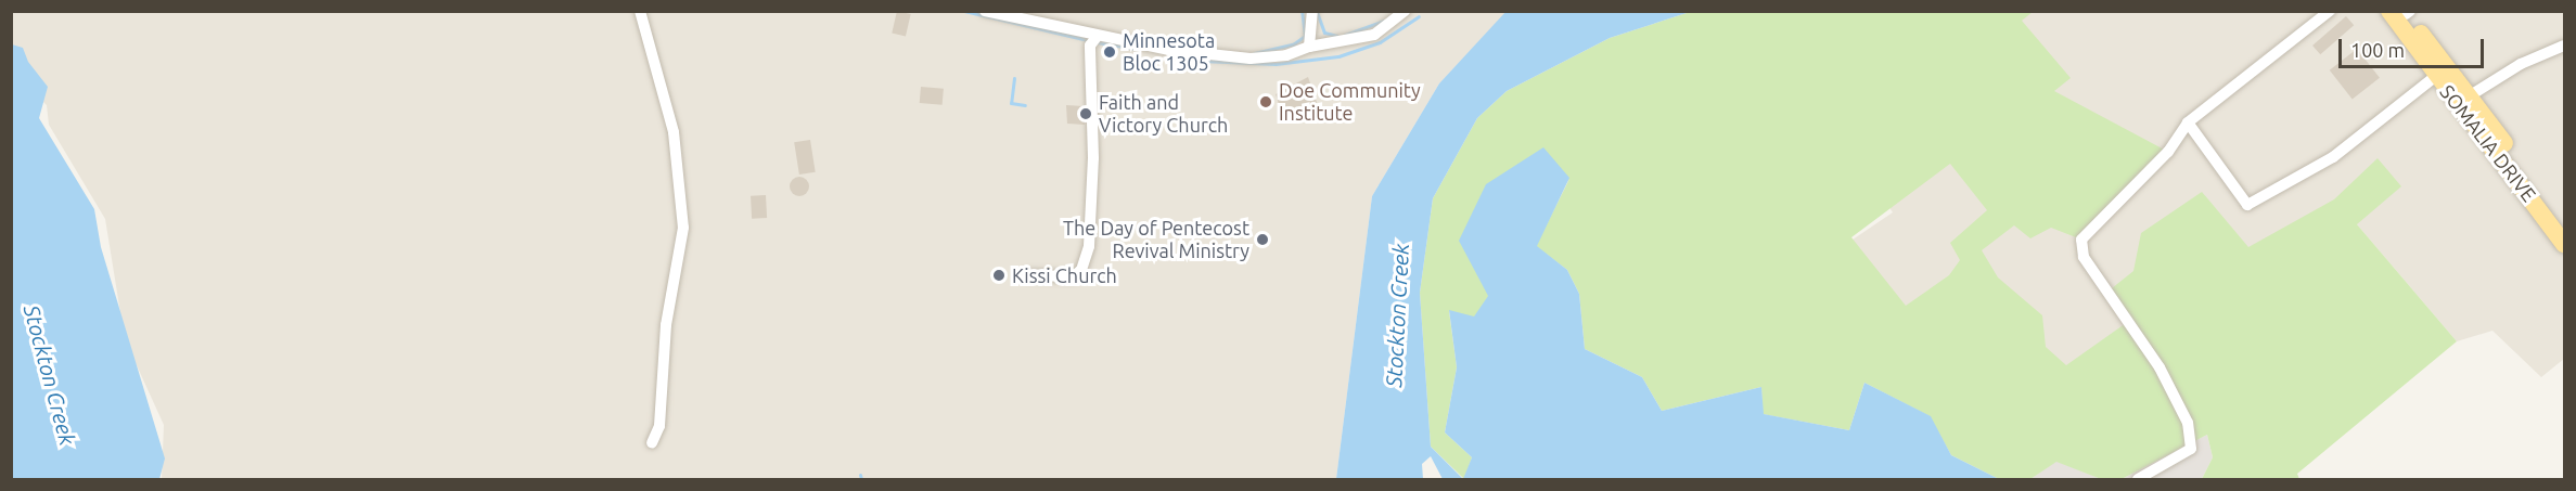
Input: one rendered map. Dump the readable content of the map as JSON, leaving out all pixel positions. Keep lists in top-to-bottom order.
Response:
{
  "streets": {
    "main road": ["SOMALIA DRIVE"]
  },
  "water": ["Stockton Creek"],
  "places": [
    "Minnesota Bloc 1305",
    "Doe Community Institute",
    "Faith and Victory Church",
    "The Day of Pentecost Revival Ministry",
    "Kissi Church"
  ],
  "scale_bar": "100 m"
}
